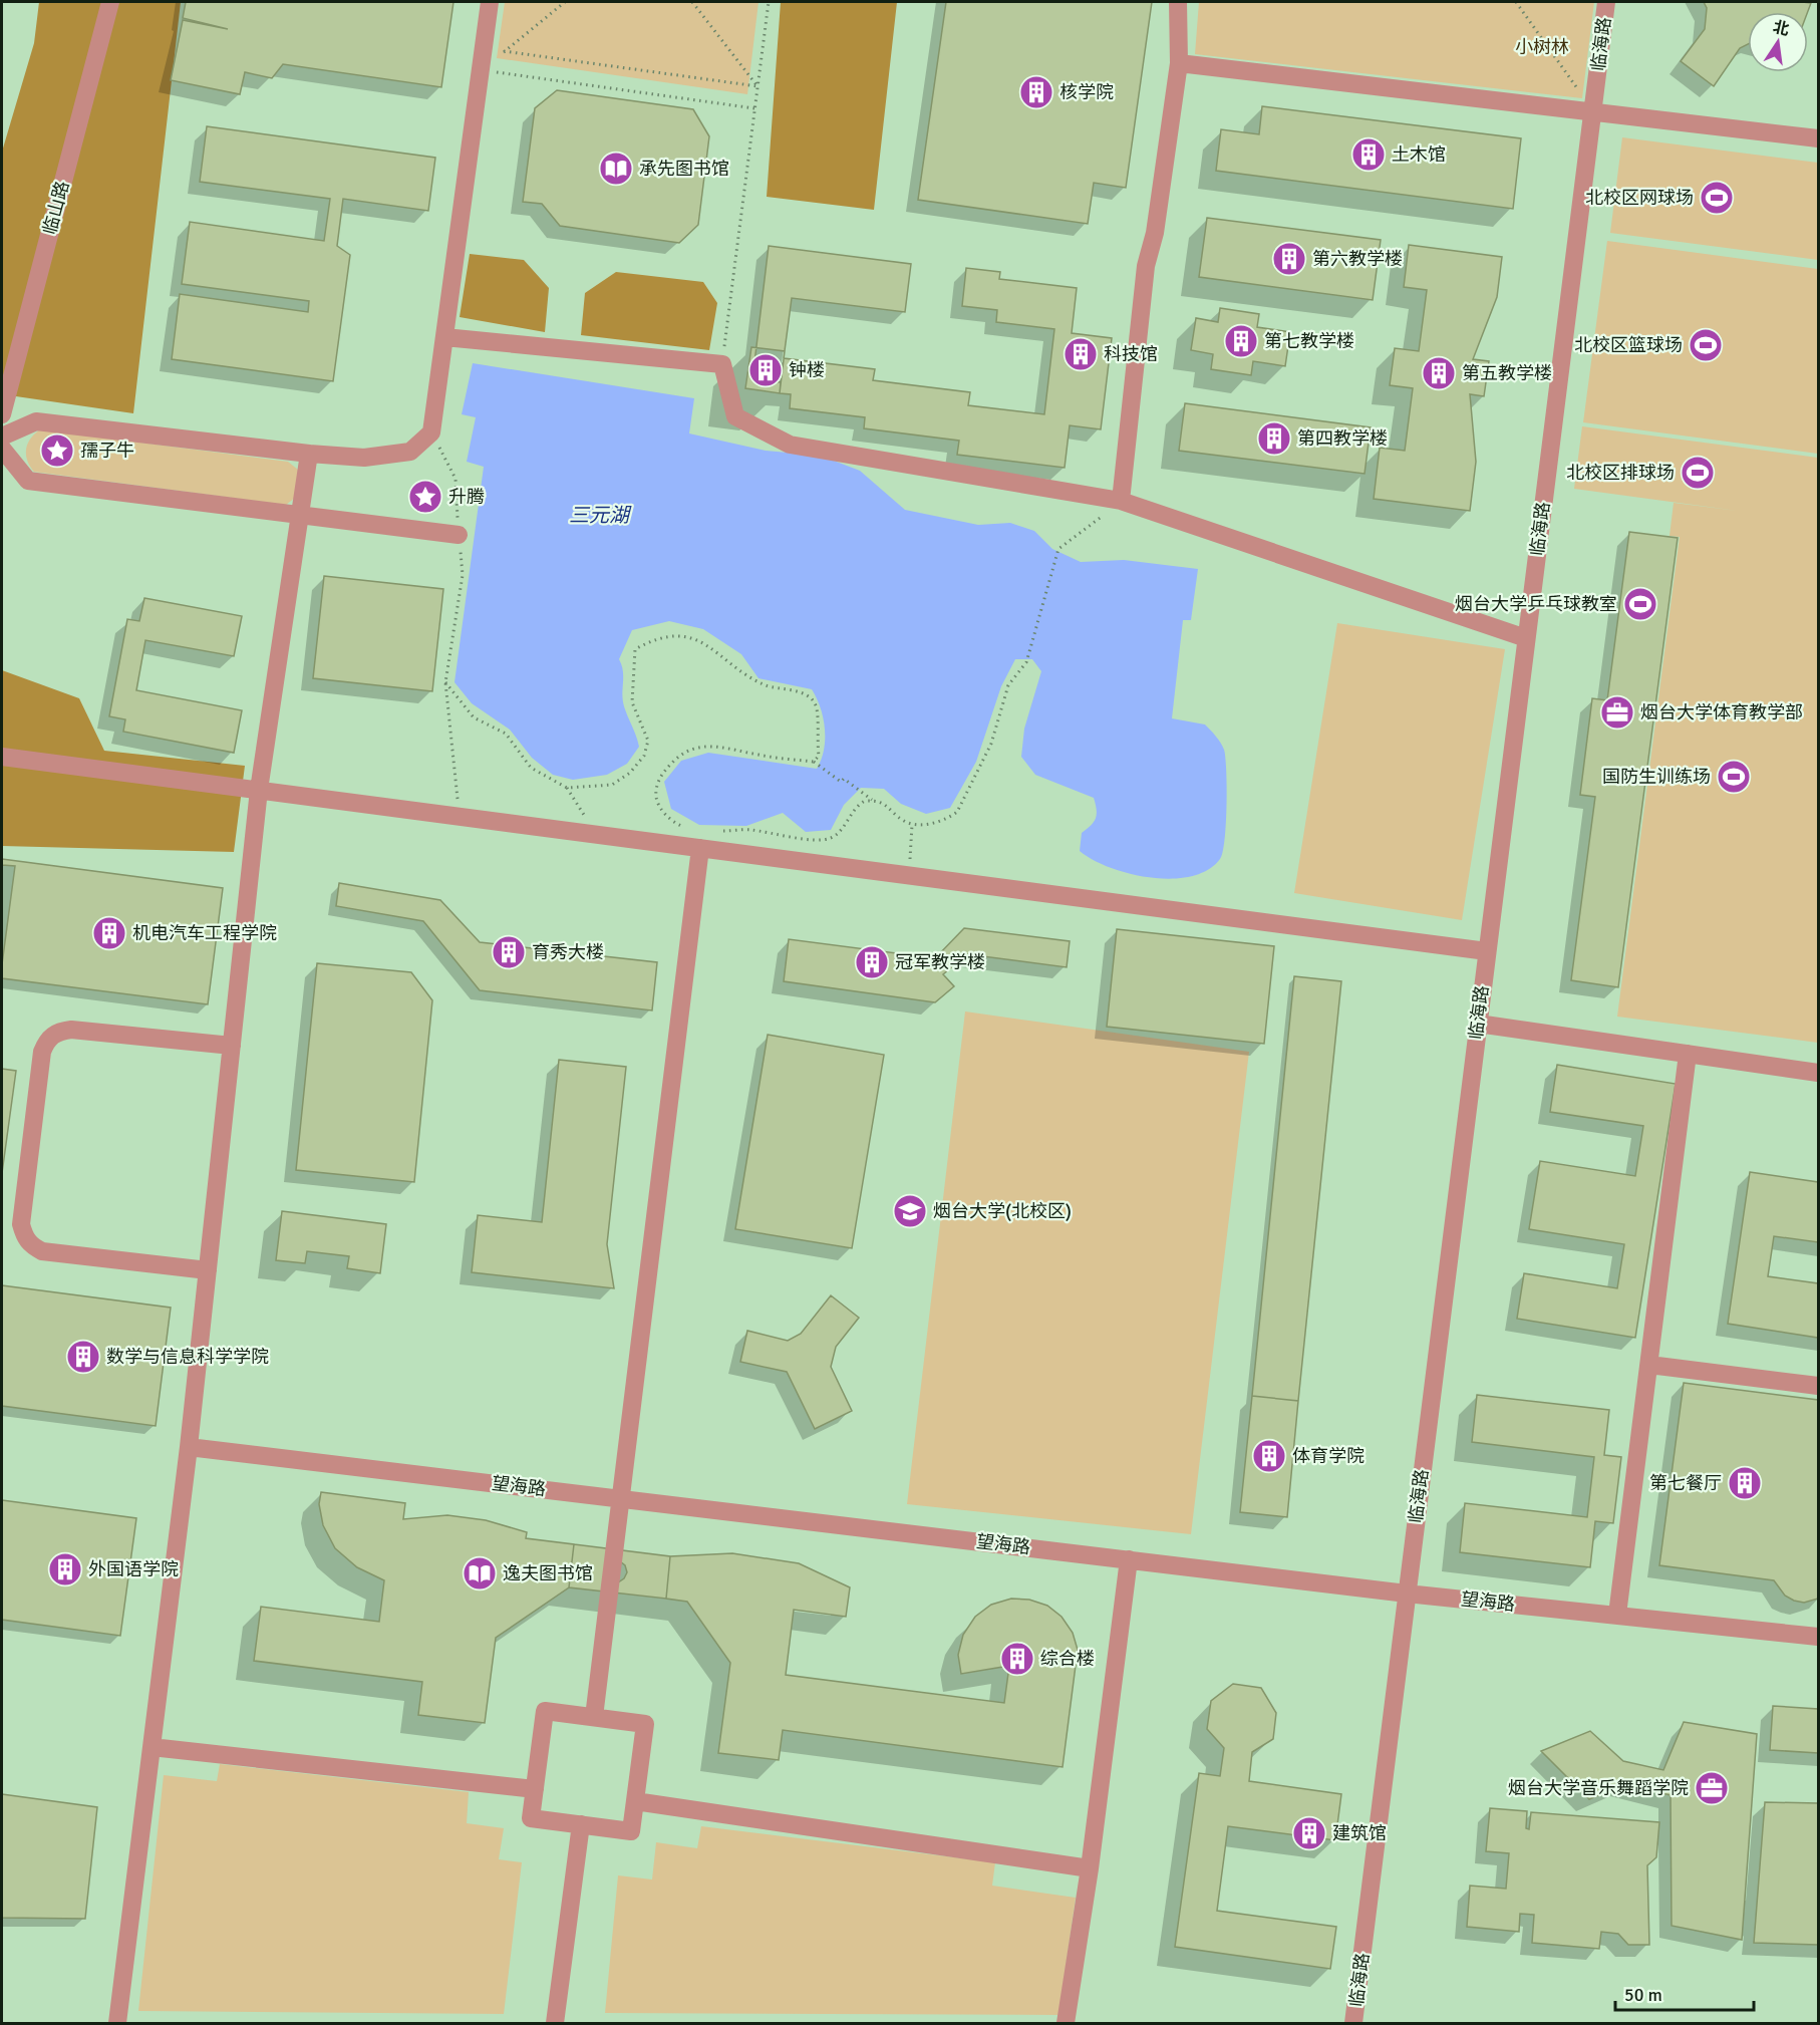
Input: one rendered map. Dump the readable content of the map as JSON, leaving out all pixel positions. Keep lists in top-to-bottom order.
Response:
{
  "streets": {
    "street": ["临海路", "临山路", "望海路"]
  },
  "crossings": [
    ["临海路", "望海路"]
  ],
  "water": ["三元湖"],
  "parks": ["小树林"],
  "places": {
    "building": [
      "核学院",
      "土木馆",
      "第六教学楼",
      "第七教学楼",
      "科技馆",
      "钟楼",
      "第五教学楼",
      "第四教学楼",
      "机电汽车工程学院",
      "育秀大楼",
      "冠军教学楼",
      "数学与信息科学学院",
      "体育学院",
      "第七餐厅",
      "外国语学院",
      "综合楼",
      "建筑馆"
    ],
    "library": ["承先图书馆", "逸夫图书馆"],
    "sports": [
      "北校区网球场",
      "北校区篮球场",
      "北校区排球场",
      "烟台大学乒乓球教室",
      "国防生训练场"
    ],
    "place": ["孺子牛", "升腾"],
    "office": ["烟台大学体育教学部", "烟台大学音乐舞蹈学院"],
    "school or university": ["烟台大学(北校区)"]
  },
  "scale_bar": "50 m",
  "north": "top"
}
